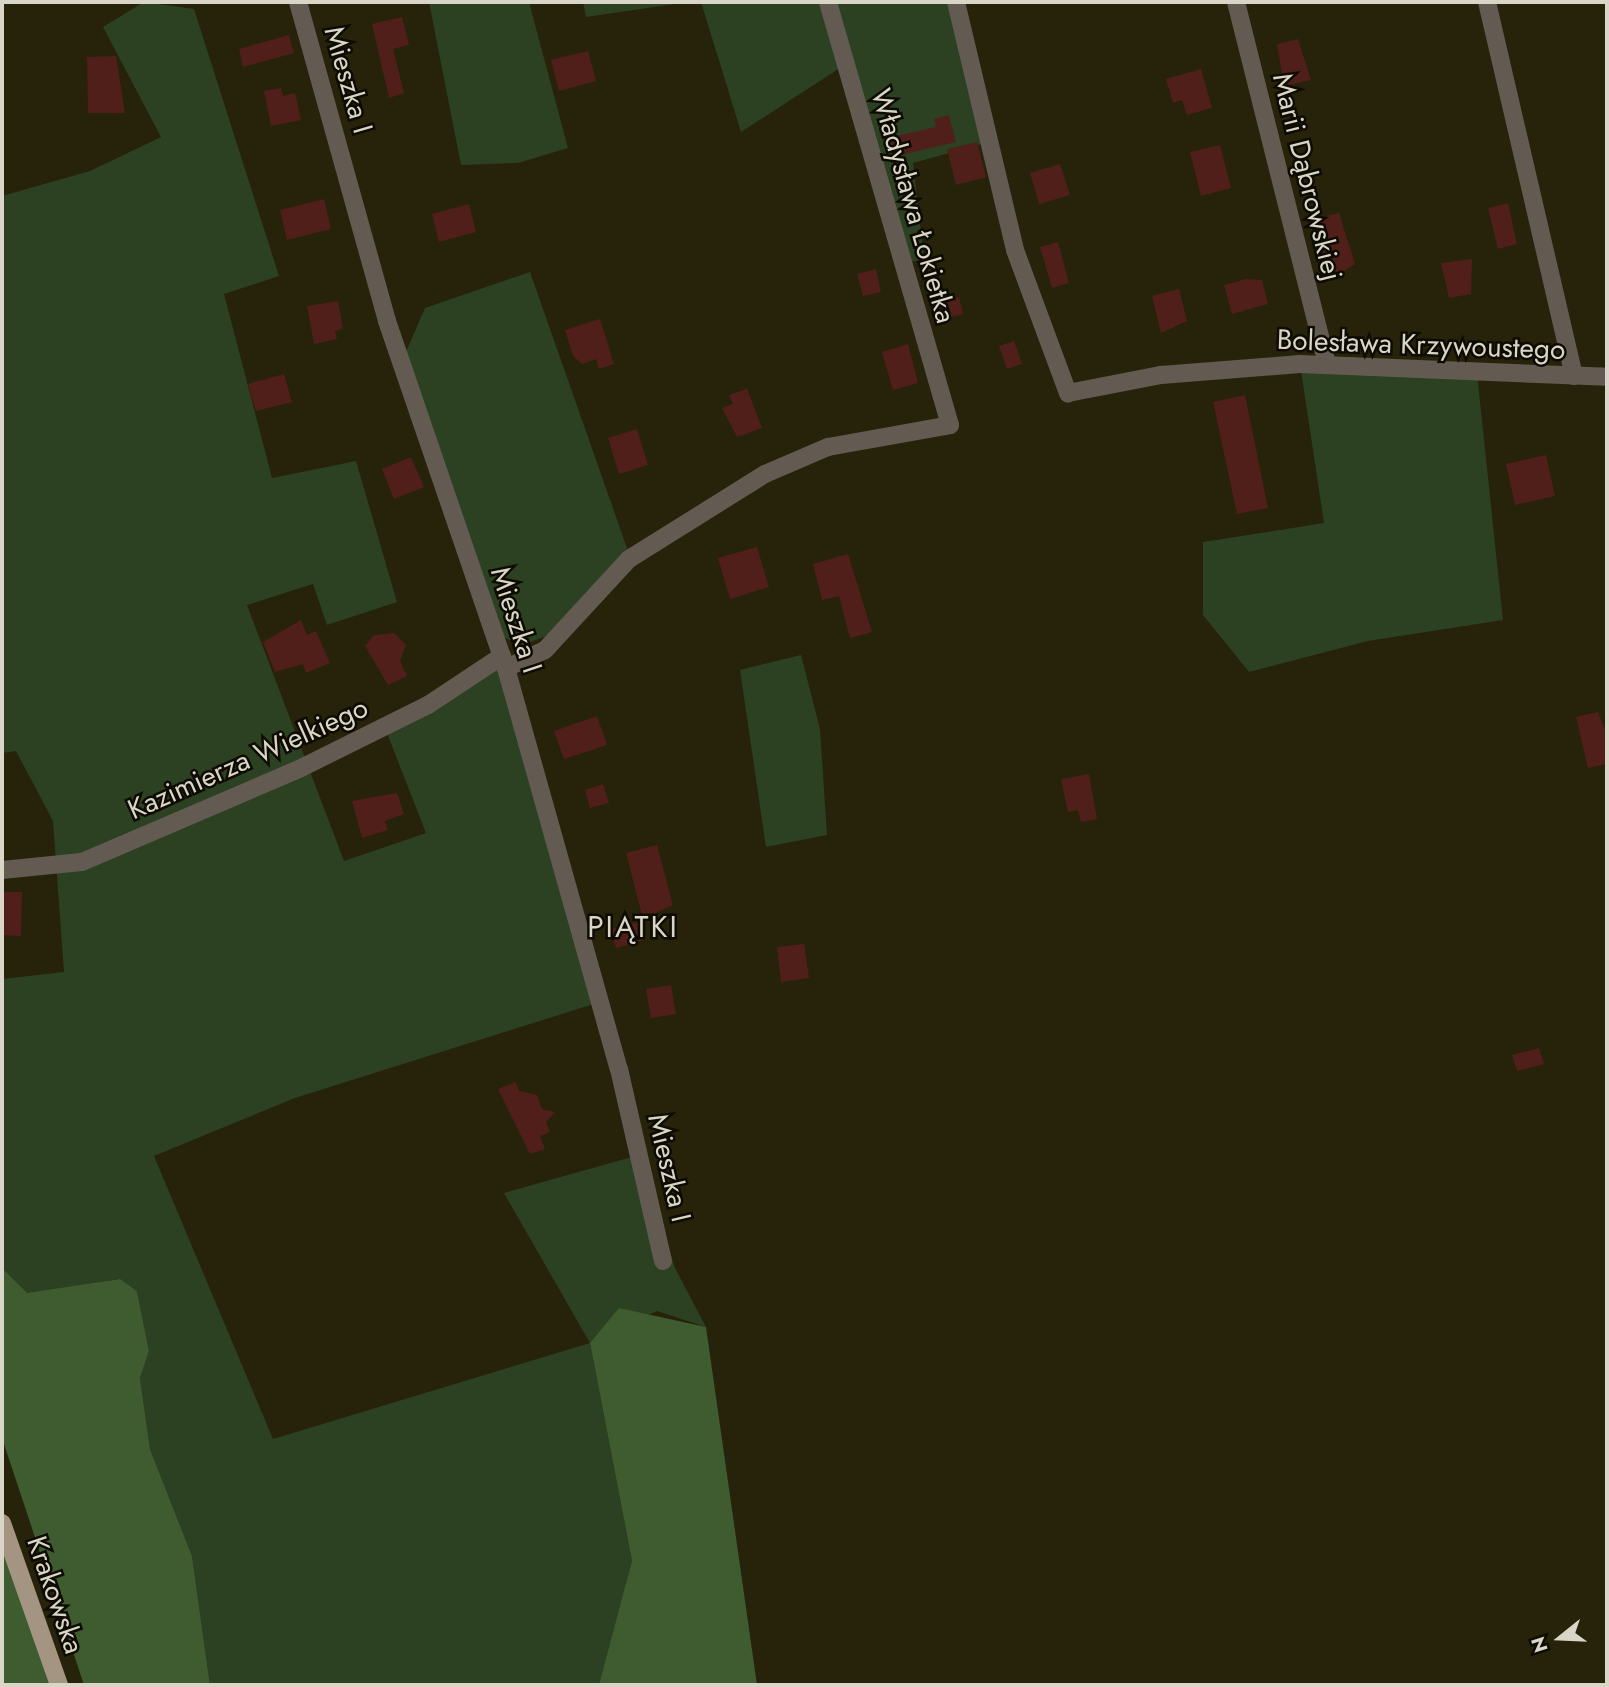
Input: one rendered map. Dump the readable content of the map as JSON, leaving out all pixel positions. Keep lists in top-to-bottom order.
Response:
{
  "streets": {
    "main road": ["Krakowska"],
    "street": [
      "Mieszka I",
      "Marii Dąbrowskiej",
      "Władysława Łokietka",
      "Bolesława Krzywoustego",
      "Kazimierza Wielkiego"
    ]
  },
  "crossings": [
    ["Mieszka I", "Władysława Łokietka"],
    ["Mieszka I", "Kazimierza Wielkiego"],
    ["Marii Dąbrowskiej", "Bolesława Krzywoustego"],
    ["Władysława Łokietka", "Kazimierza Wielkiego"]
  ],
  "districts": ["PIĄTKI"],
  "north": "left"
}
